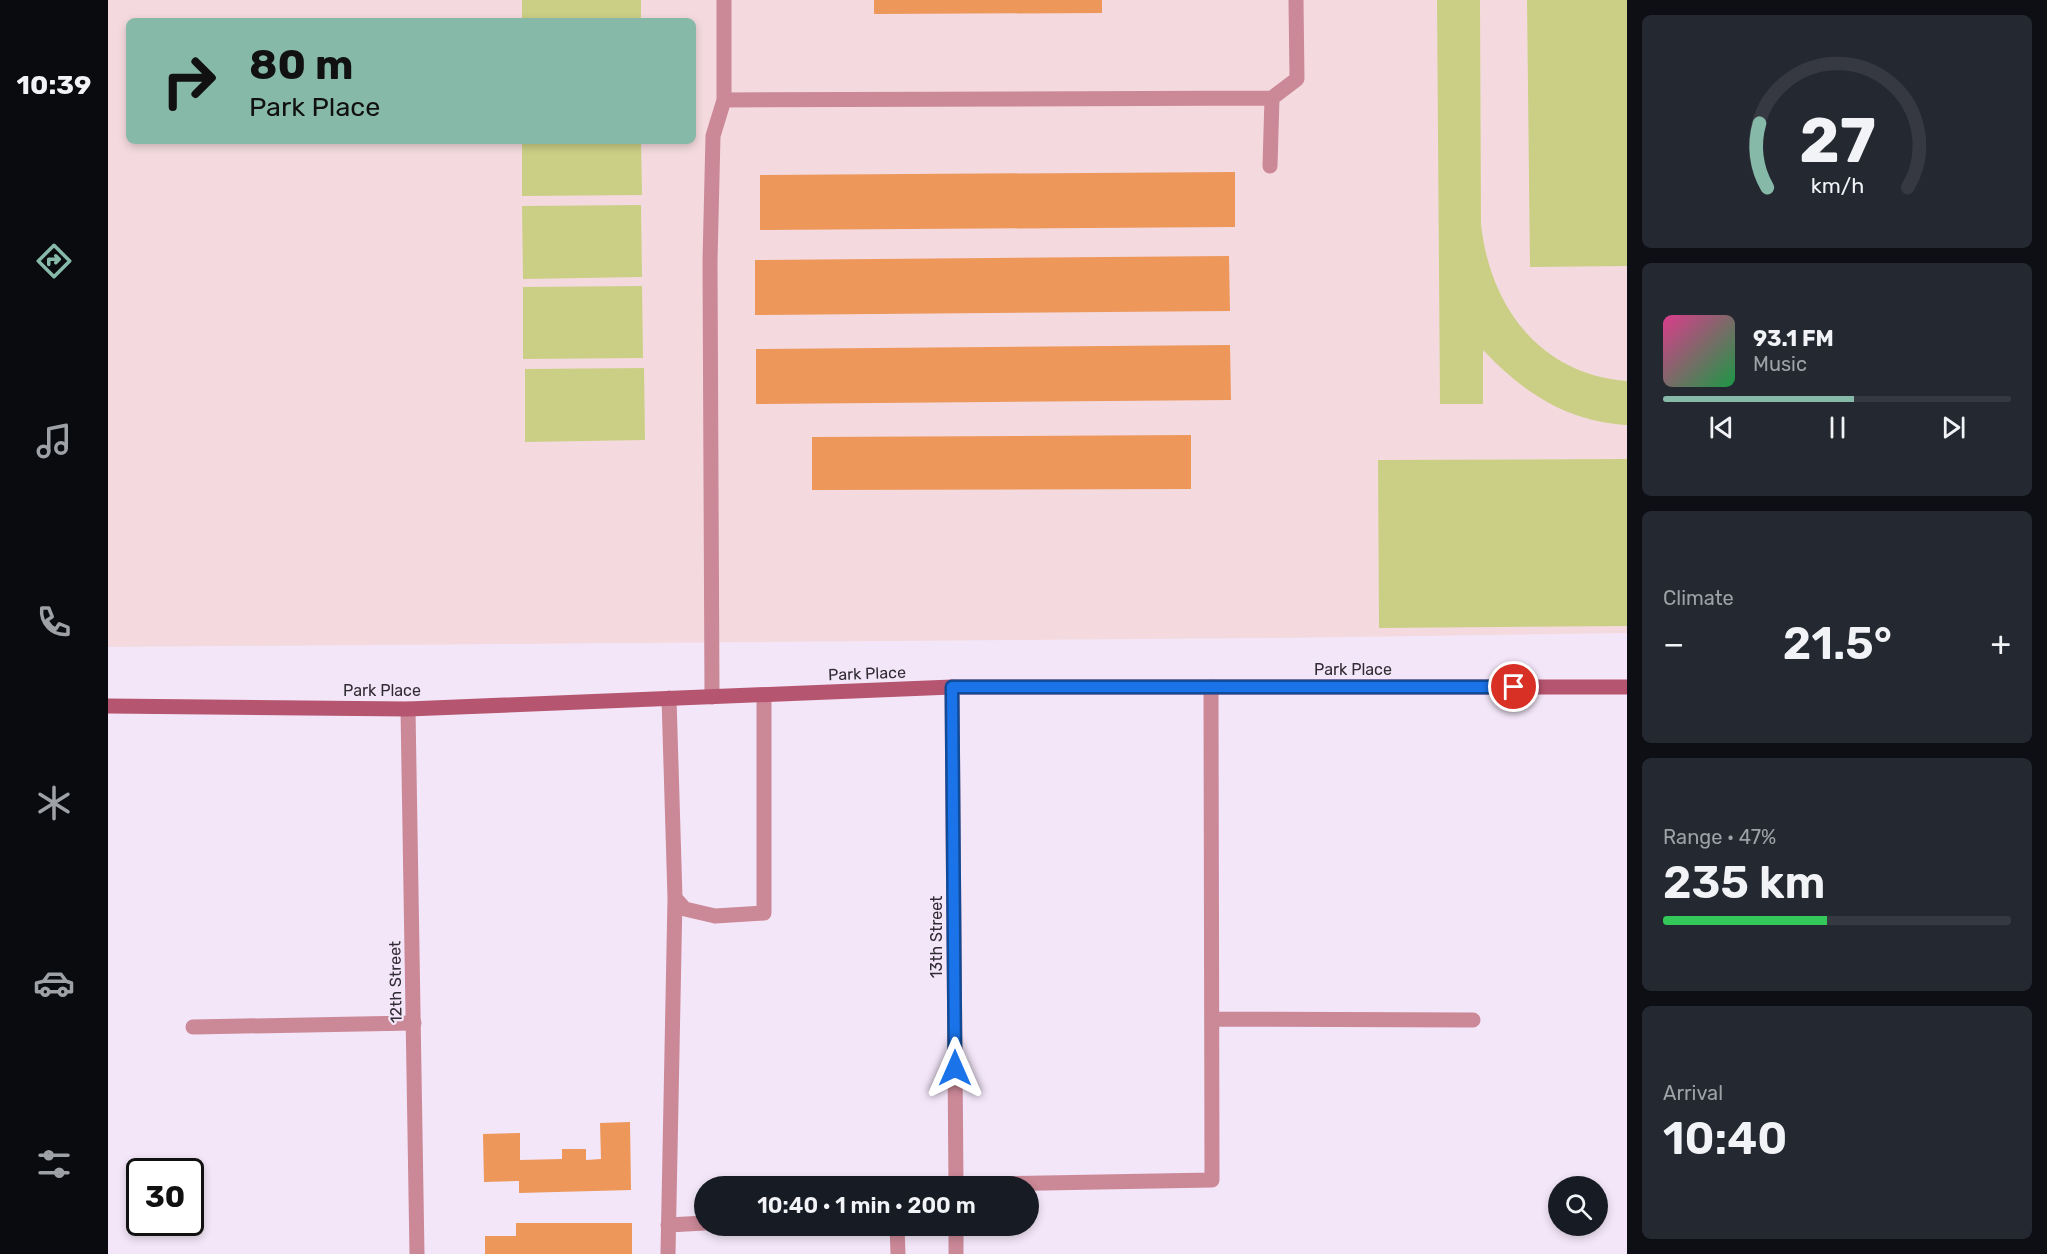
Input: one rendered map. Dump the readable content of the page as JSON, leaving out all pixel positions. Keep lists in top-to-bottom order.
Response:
{
  "streets": {
    "street": ["Park Place", "13th Street", "12th Street"]
  },
  "crossings": [
    ["Park Place", "13th Street"],
    ["Park Place", "12th Street"]
  ],
  "page": {
    "tabs": "10:39",
    "turn": ["80 m", "Park Place"],
    "song": ["93.1 FM", "Music"],
    "tile": [
      "Climate",
      ["Range · 47%", "235 km"],
      ["Arrival", "10:40"]
    ],
    "heat": ["−", "21.5°", "+"],
    "limit": "30",
    "trip": "10:40 · 1 min · 200 m",
    "gauge": ["27", "km/h"]
  }
}
